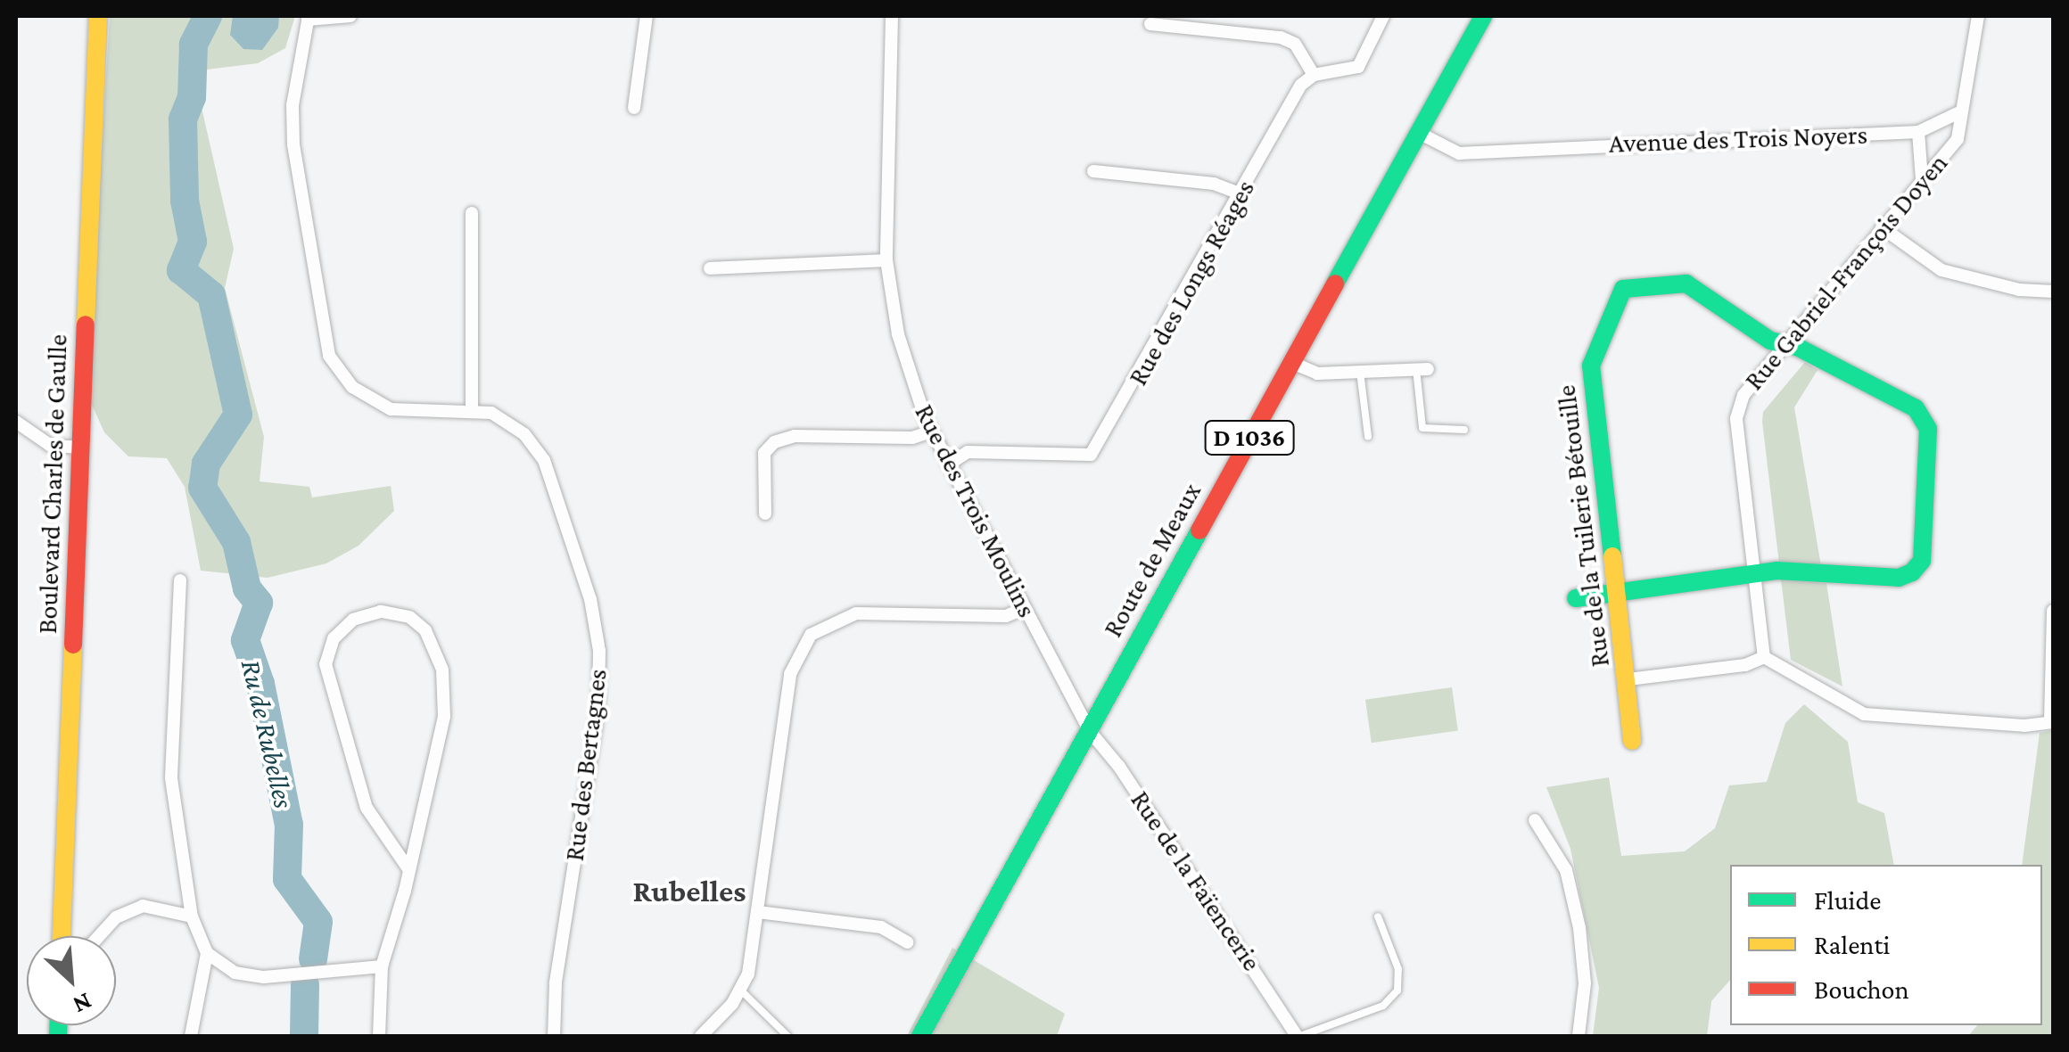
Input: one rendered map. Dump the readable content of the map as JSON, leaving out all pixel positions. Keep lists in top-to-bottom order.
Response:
{
  "streets": {
    "street": [
      "Avenue des Trois Noyers",
      "Rue Gabriel-François Doyen",
      "Rue des Longs Réages",
      "D 1036",
      "Boulevard Charles de Gaulle",
      "Rue des Trois Moulins",
      "Rue de la Tuilerie Bétouille",
      "Route de Meaux",
      "Rue des Bertagnes",
      "Rue de la Faïencerie"
    ]
  },
  "crossings": [
    ["Avenue des Trois Noyers", "Rue Gabriel-François Doyen"],
    ["Avenue des Trois Noyers", "Route de Meaux"],
    ["Rue Gabriel-François Doyen", "Rue de la Tuilerie Bétouille"],
    ["Rue des Longs Réages", "Rue des Trois Moulins"],
    ["Rue des Trois Moulins", "Route de Meaux"],
    ["Rue des Trois Moulins", "Rue de la Faïencerie"],
    ["Route de Meaux", "Rue de la Faïencerie"]
  ],
  "districts": ["Rubelles"],
  "water": ["Ru de Rubelles"],
  "legend": ["Fluide", "Ralenti", "Bouchon"],
  "north": "bottom right"
}
